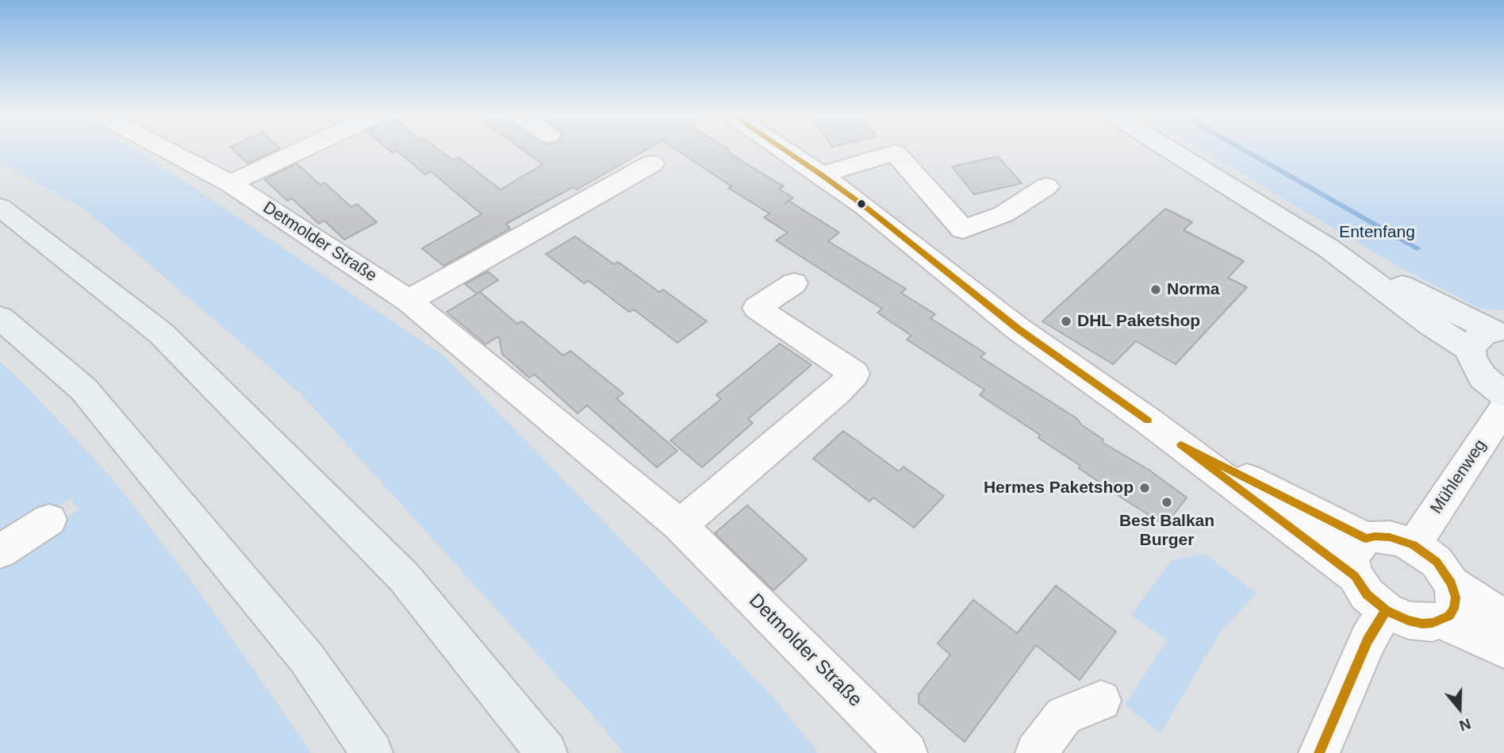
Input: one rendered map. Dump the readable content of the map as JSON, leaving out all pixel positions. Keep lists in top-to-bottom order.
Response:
{
  "streets": {
    "street": ["Detmolder Straße", "Mühlenweg"]
  },
  "parks": ["Entenfang"],
  "places": [
    "Norma",
    "DHL Paketshop",
    "Hermes Paketshop",
    "Best Balkan Burger"
  ],
  "north": "bottom"
}
